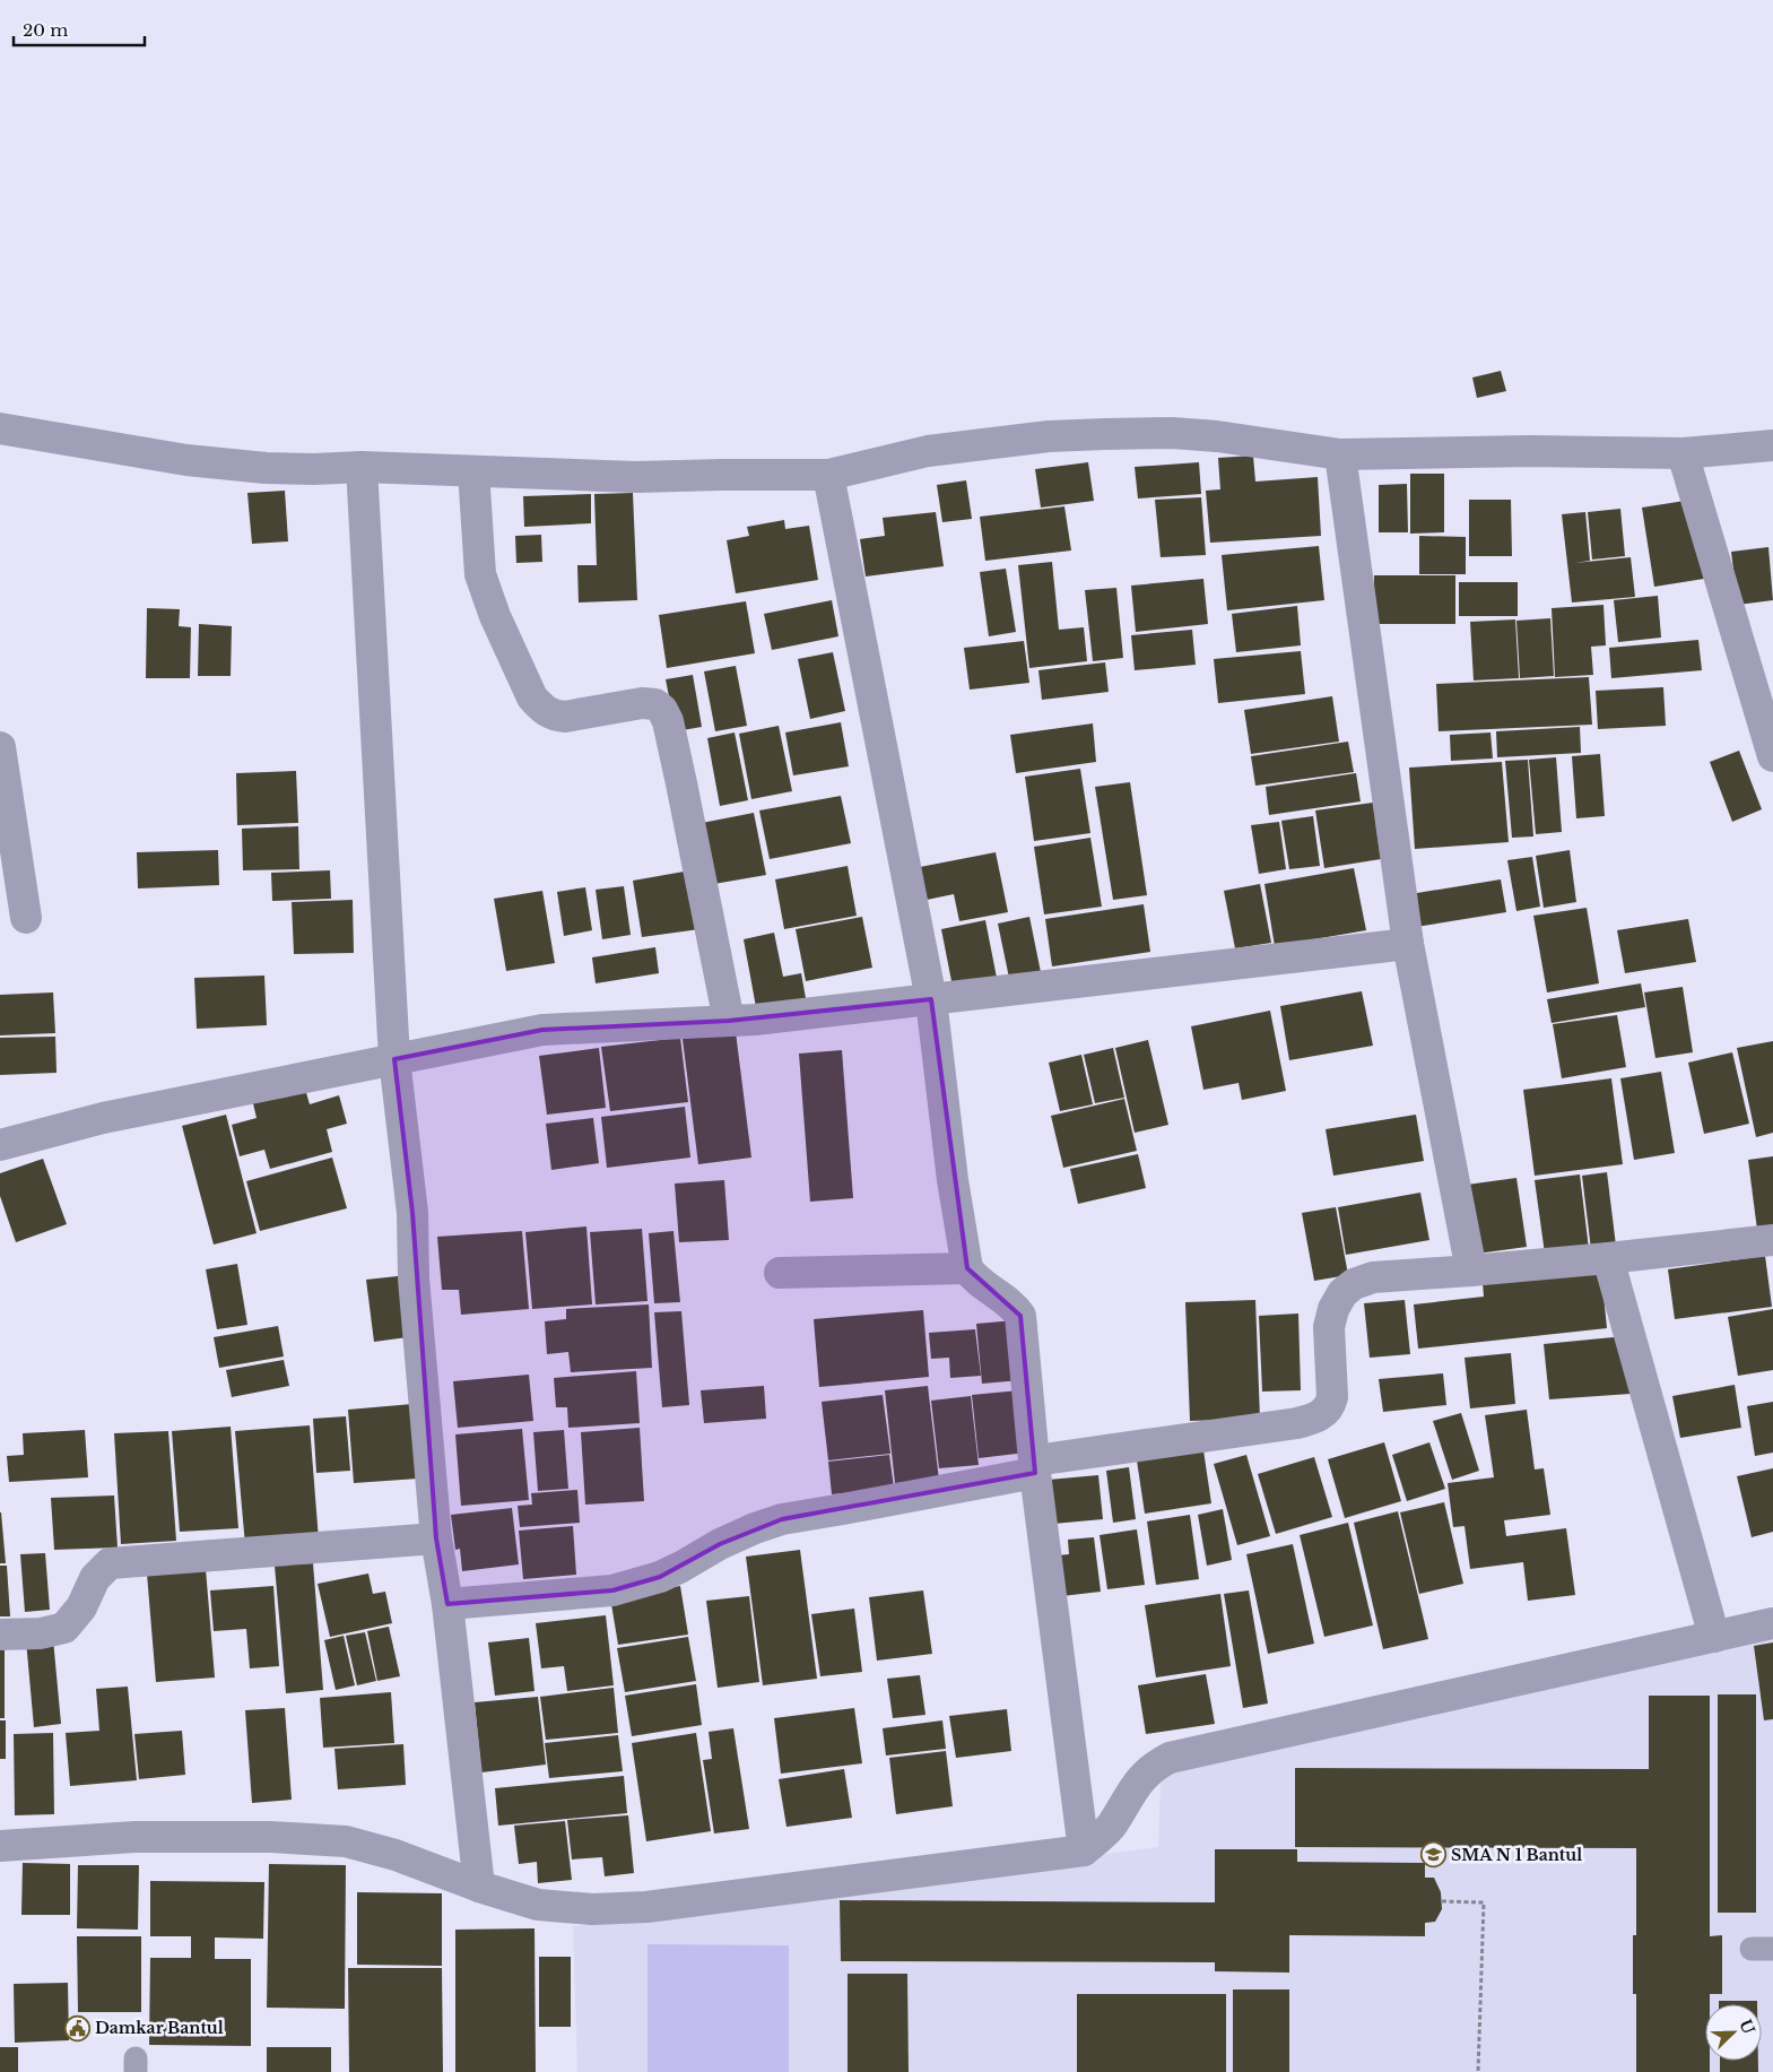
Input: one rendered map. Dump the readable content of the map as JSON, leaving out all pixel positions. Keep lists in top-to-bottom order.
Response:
{
  "places": {
    "school or university": ["SMA N 1 Bantul"],
    "public building": ["Damkar Bantul"]
  },
  "scale_bar": "20 m",
  "north": "top right"
}
